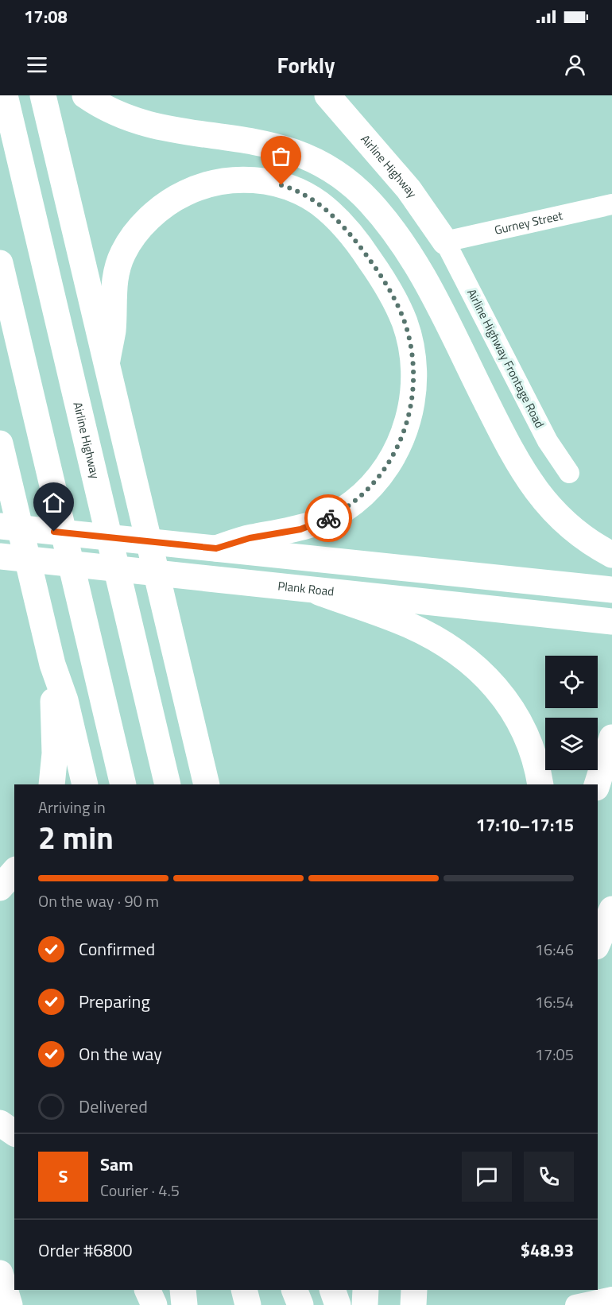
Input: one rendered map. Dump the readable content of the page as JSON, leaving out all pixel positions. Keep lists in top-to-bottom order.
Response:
{
  "streets": {
    "main road": ["Airline Highway", "Plank Road"],
    "street": ["Gurney Street", "Airline Highway Frontage Road"]
  },
  "crossings": [
    ["Airline Highway", "Gurney Street"],
    ["Airline Highway", "Airline Highway Frontage Road"],
    ["Gurney Street", "Airline Highway Frontage Road"]
  ],
  "page": {
    "status": "17:08",
    "header": "Forkly",
    "heading": ["2 min", "Arriving in", "17:10–17:15"],
    "panel": [
      "Sam",
      "Courier · 4.5",
      "Order #6800",
      "$48.93"
    ],
    "bar": "On the way · 90 m",
    "list": [
      ["Confirmed", "16:46"],
      ["Preparing", "16:54"],
      ["On the way", "17:05"],
      "Delivered"
    ],
    "round": "S"
  }
}
